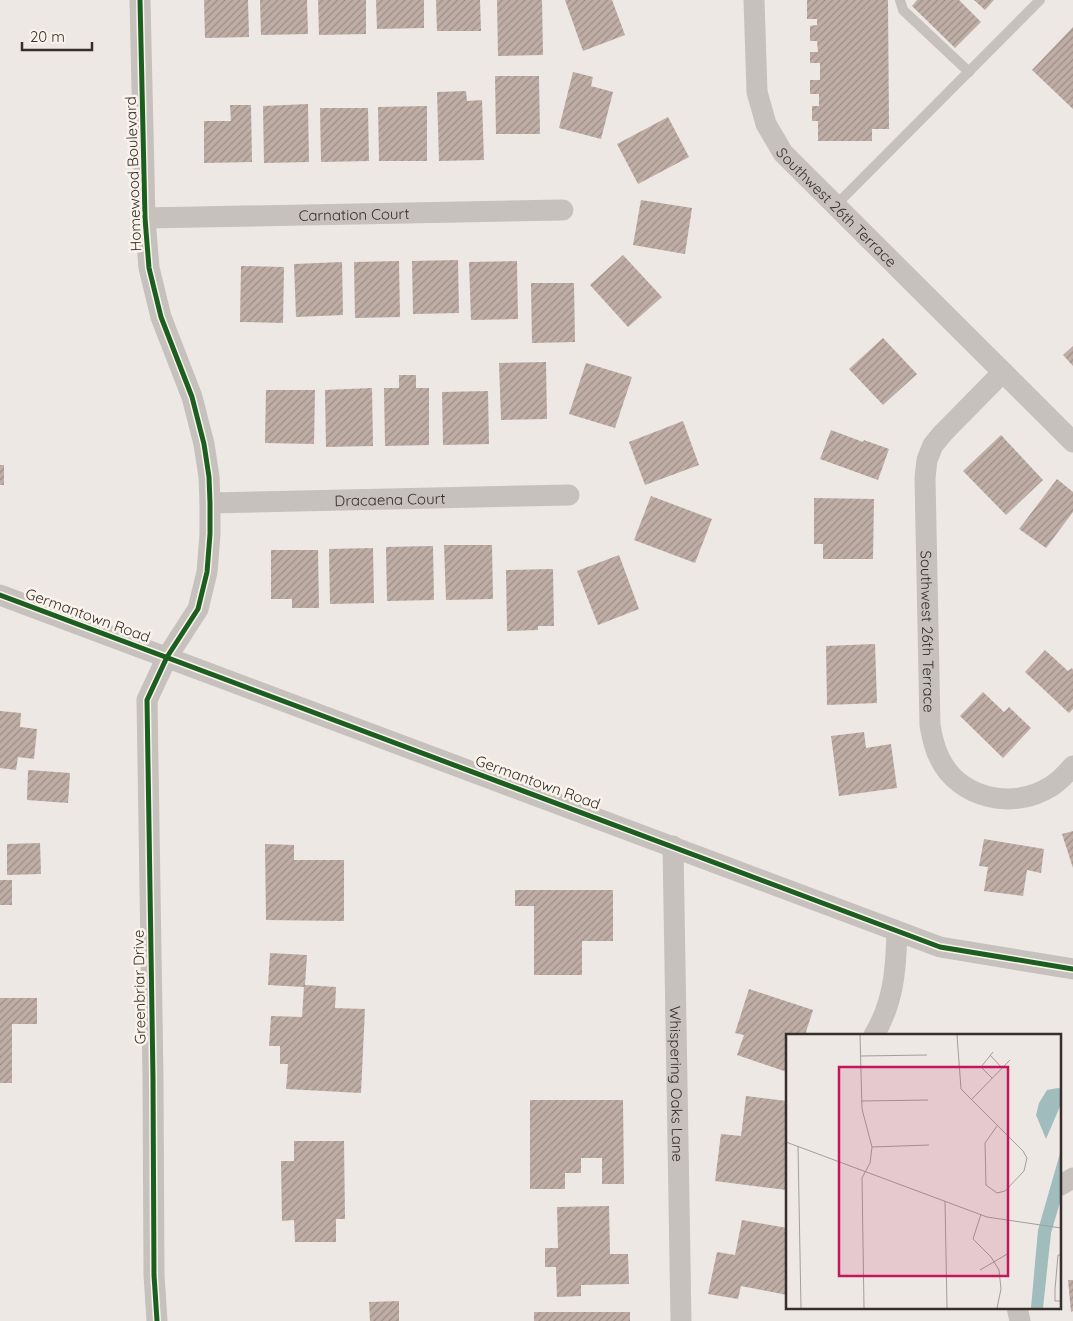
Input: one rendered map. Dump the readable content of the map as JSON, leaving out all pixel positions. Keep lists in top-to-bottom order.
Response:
{
  "streets": {
    "street": [
      "Homewood Boulevard",
      "Southwest 26th Terrace",
      "Carnation Court",
      "Dracaena Court",
      "Germantown Road",
      "Greenbriar Drive",
      "Whispering Oaks Lane"
    ]
  },
  "crossings": [
    ["Homewood Boulevard", "Carnation Court"],
    ["Homewood Boulevard", "Dracaena Court"],
    ["Homewood Boulevard", "Germantown Road"],
    ["Homewood Boulevard", "Greenbriar Drive"],
    ["Germantown Road", "Greenbriar Drive"],
    ["Germantown Road", "Whispering Oaks Lane"]
  ],
  "scale_bar": "20 m"
}
